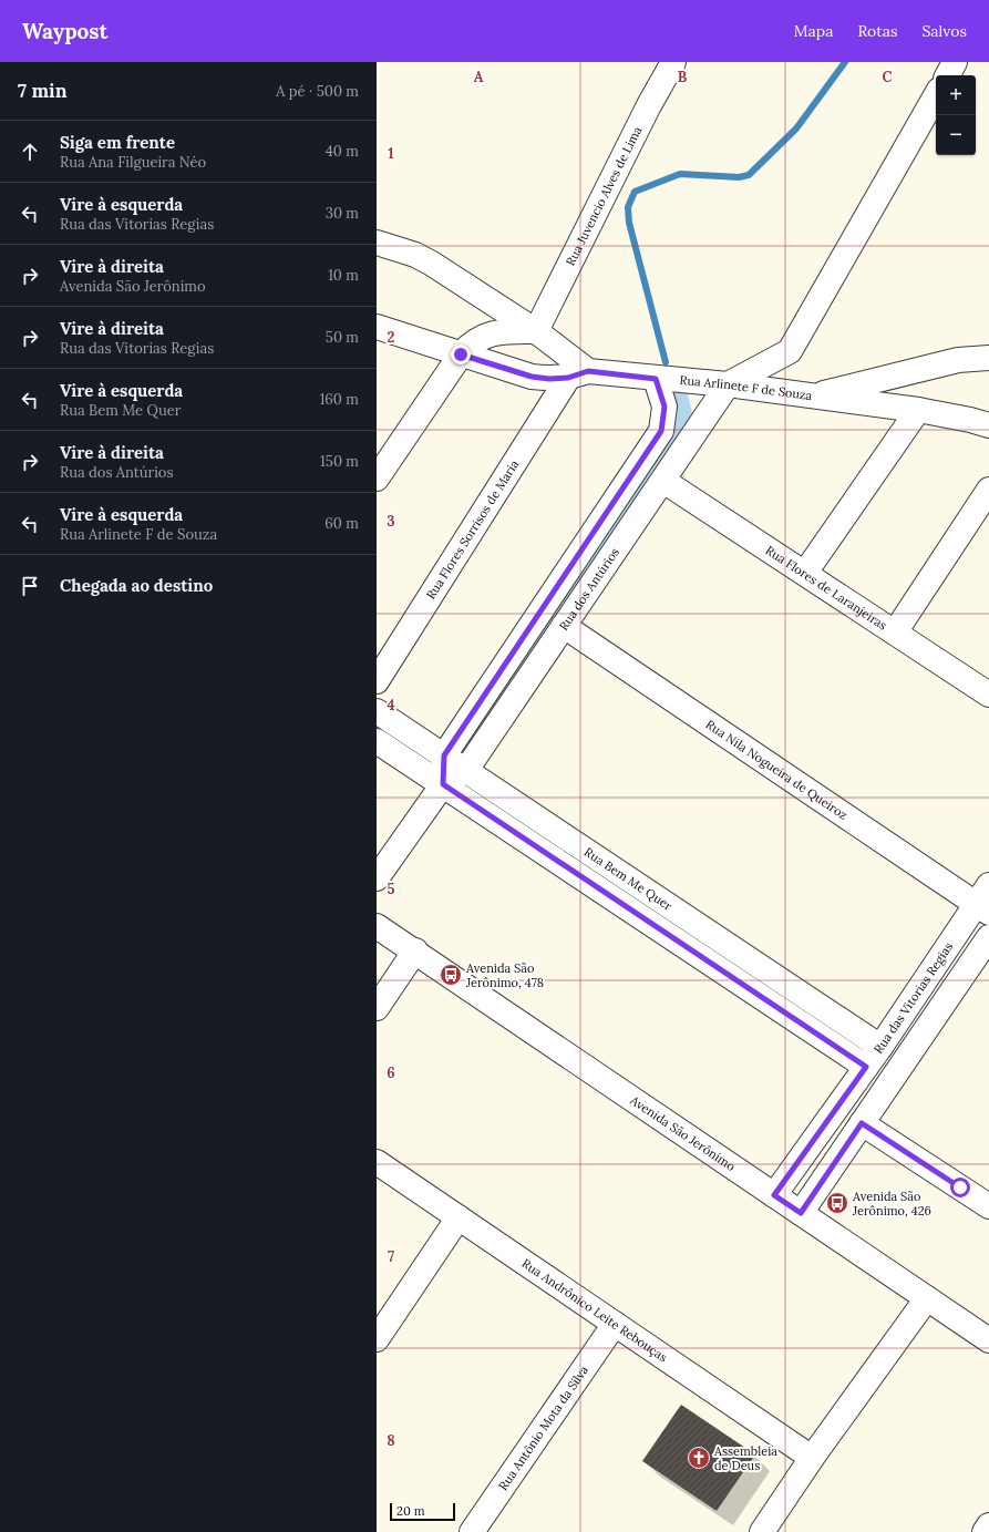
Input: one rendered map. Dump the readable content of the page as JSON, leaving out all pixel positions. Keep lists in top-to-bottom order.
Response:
{
  "streets": {
    "street": [
      "Rua Juvencio Alves de Lima",
      "Rua Arlinete F de Souza",
      "Rua Flores Sorrisos de Maria",
      "Rua Flores de Laranjeiras",
      "Rua dos Antúrios",
      "Rua Nila Nogueira de Queiroz",
      "Rua Bem Me Quer",
      "Rua das Vitorias Regias",
      "Avenida São Jerônimo",
      "Rua Andrônico Leite Rebouças",
      "Rua Antônio Mota da Silva"
    ]
  },
  "crossings": [
    ["Rua Arlinete F de Souza", "Rua Flores Sorrisos de Maria"],
    ["Rua Arlinete F de Souza", "Rua dos Antúrios"],
    ["Rua Flores de Laranjeiras", "Rua dos Antúrios"],
    ["Rua dos Antúrios", "Rua Nila Nogueira de Queiroz"],
    ["Rua dos Antúrios", "Rua Bem Me Quer"],
    ["Rua Nila Nogueira de Queiroz", "Rua das Vitorias Regias"],
    ["Rua Bem Me Quer", "Rua das Vitorias Regias"],
    ["Rua das Vitorias Regias", "Avenida São Jerônimo"],
    ["Rua Andrônico Leite Rebouças", "Rua Antônio Mota da Silva"]
  ],
  "places": {
    "bus stop": ["Avenida São Jerônimo, 478", "Avenida São Jerônimo, 426"],
    "church": ["Assembleia de Deus"]
  },
  "scale_bar": "20 m",
  "page": {
    "header": "Waypost",
    "nav": ["Mapa", "Rotas", "Salvos"],
    "heading": ["7 min", "A pé · 500 m"],
    "map_buttons": ["+", "−"],
    "list": [
      ["Siga em frente", "Rua Ana Filgueira Néo", "40 m"],
      ["Vire à esquerda", "Rua das Vitorias Regias", "30 m"],
      ["Vire à direita", "Avenida São Jerônimo", "10 m"],
      ["Vire à direita", "Rua das Vitorias Regias", "50 m"],
      ["Vire à esquerda", "Rua Bem Me Quer", "160 m"],
      ["Vire à direita", "Rua dos Antúrios", "150 m"],
      ["Vire à esquerda", "Rua Arlinete F de Souza", "60 m"],
      "Chegada ao destino"
    ],
    "scale": "20 m"
  },
  "grid": {
    "columns": ["A", "B", "C"],
    "rows": [
      "1",
      "2",
      "3",
      "4",
      "5",
      "6",
      "7",
      "8"
    ]
  }
}
